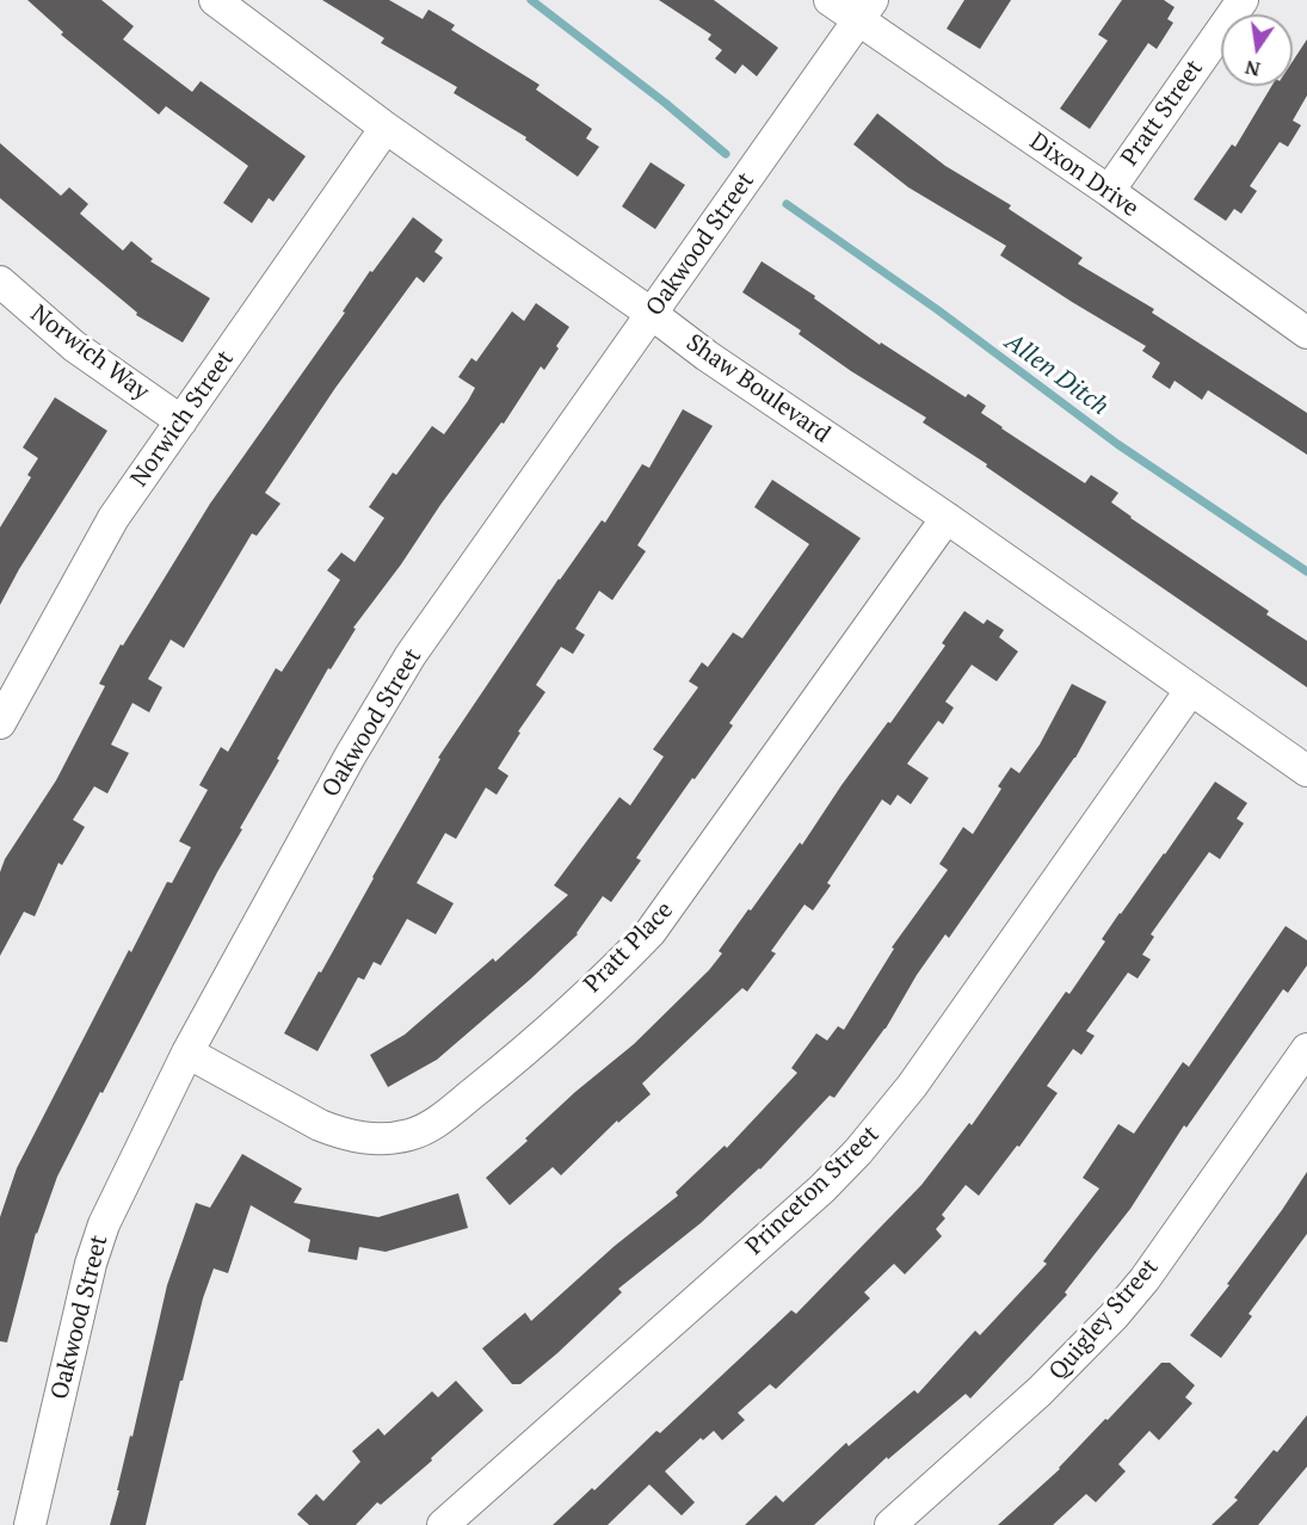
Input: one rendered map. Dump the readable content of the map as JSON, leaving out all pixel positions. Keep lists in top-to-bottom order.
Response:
{
  "streets": {
    "street": [
      "Pratt Street",
      "Dixon Drive",
      "Oakwood Street",
      "Norwich Way",
      "Shaw Boulevard",
      "Norwich Street",
      "Pratt Place",
      "Princeton Street",
      "Quigley Street"
    ]
  },
  "crossings": [
    ["Pratt Street", "Dixon Drive"],
    ["Dixon Drive", "Oakwood Street"],
    ["Oakwood Street", "Shaw Boulevard"],
    ["Oakwood Street", "Pratt Place"],
    ["Norwich Way", "Norwich Street"],
    ["Shaw Boulevard", "Norwich Street"],
    ["Shaw Boulevard", "Pratt Place"],
    ["Shaw Boulevard", "Princeton Street"]
  ],
  "water": ["Allen Ditch"],
  "north": "bottom"
}
